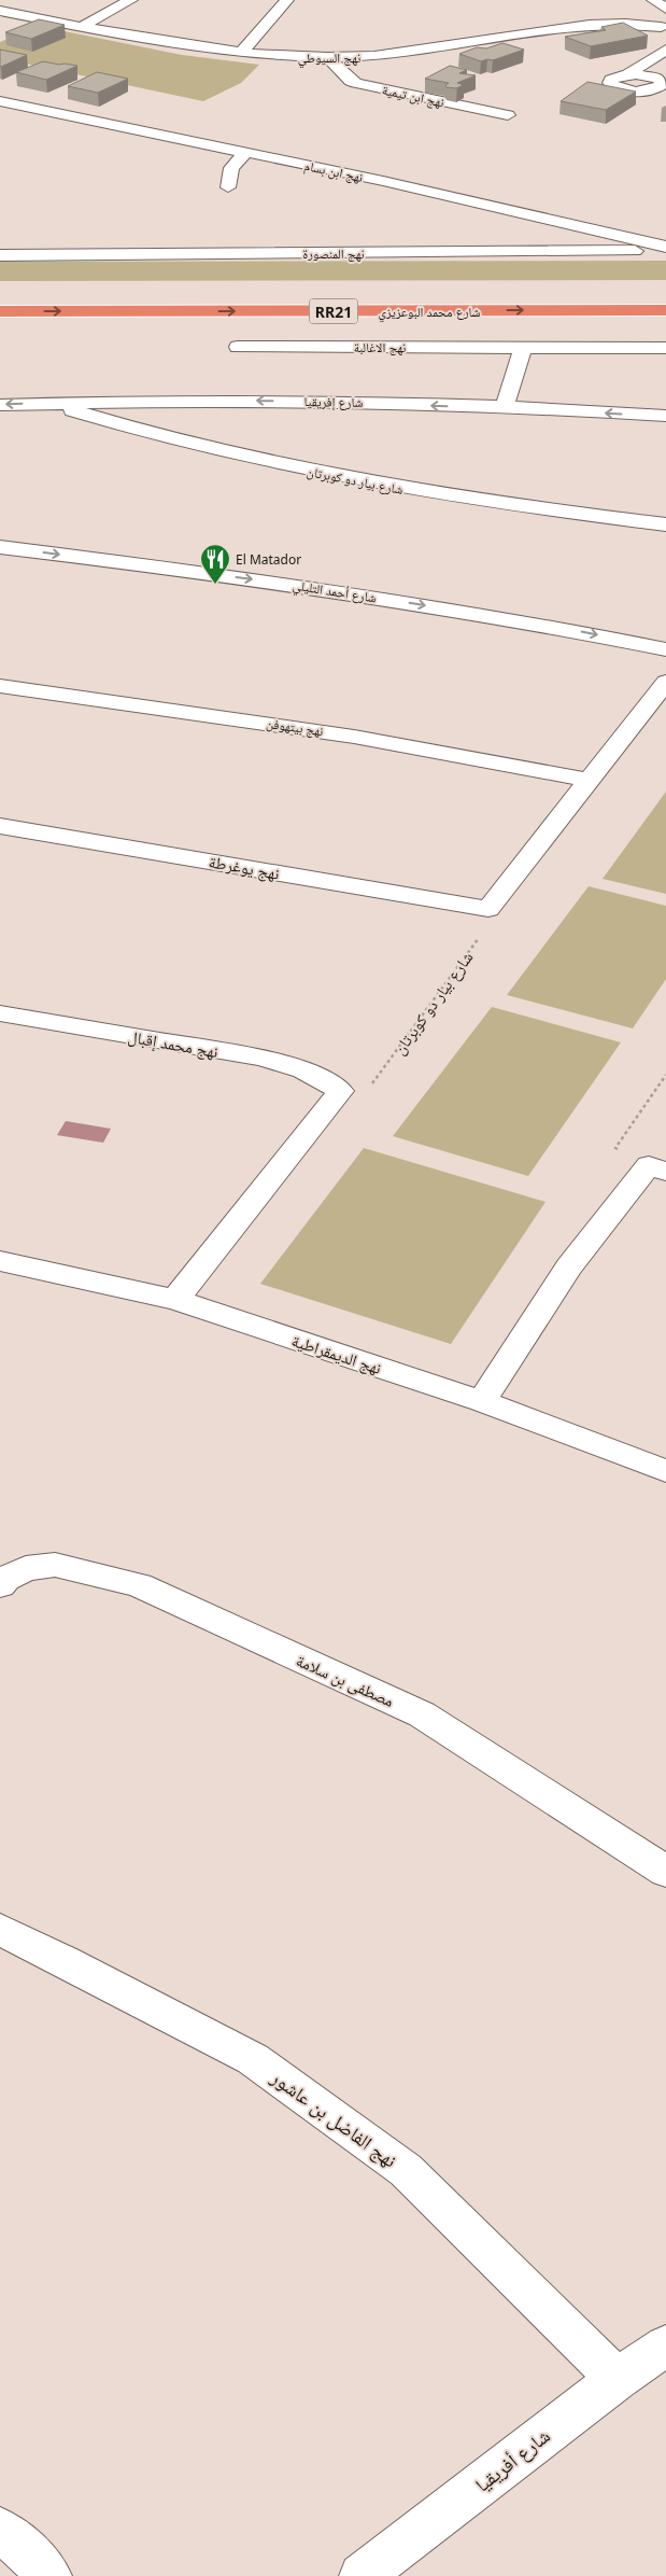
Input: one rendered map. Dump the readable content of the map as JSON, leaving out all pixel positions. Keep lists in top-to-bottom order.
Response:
{
  "streets": {
    "highway": ["RR21", "شارع محمد البوعزيزي"],
    "street": [
      "نهج السيوطي",
      "نهج ابن تيمية",
      "نهج ابن بسام",
      "نهج المنصورة",
      "نهج الاغالبة",
      "شارع إفريقيا",
      "شارع بيار دو كوبرتان",
      "شارع أحمد التليلي",
      "نهج بيتهوفن",
      "نهج يوغرطة",
      "نهج محمد إقبال",
      "نهج الديمقراطية",
      "مصطفى بن سلامة",
      "نهج الفاضل بن عاشور",
      "شارع أفريقيا"
    ]
  },
  "crossings": [
    ["نهج السيوطي", "نهج ابن تيمية"],
    ["شارع إفريقيا", "شارع بيار دو كوبرتان"],
    ["شارع بيار دو كوبرتان", "نهج يوغرطة"],
    ["شارع بيار دو كوبرتان", "نهج محمد إقبال"],
    ["نهج الفاضل بن عاشور", "شارع أفريقيا"]
  ],
  "one_way": ["شارع محمد البوعزيزي", "شارع إفريقيا", "شارع أحمد التليلي"],
  "places": {
    "restaurant": ["El Matador"]
  }
}
